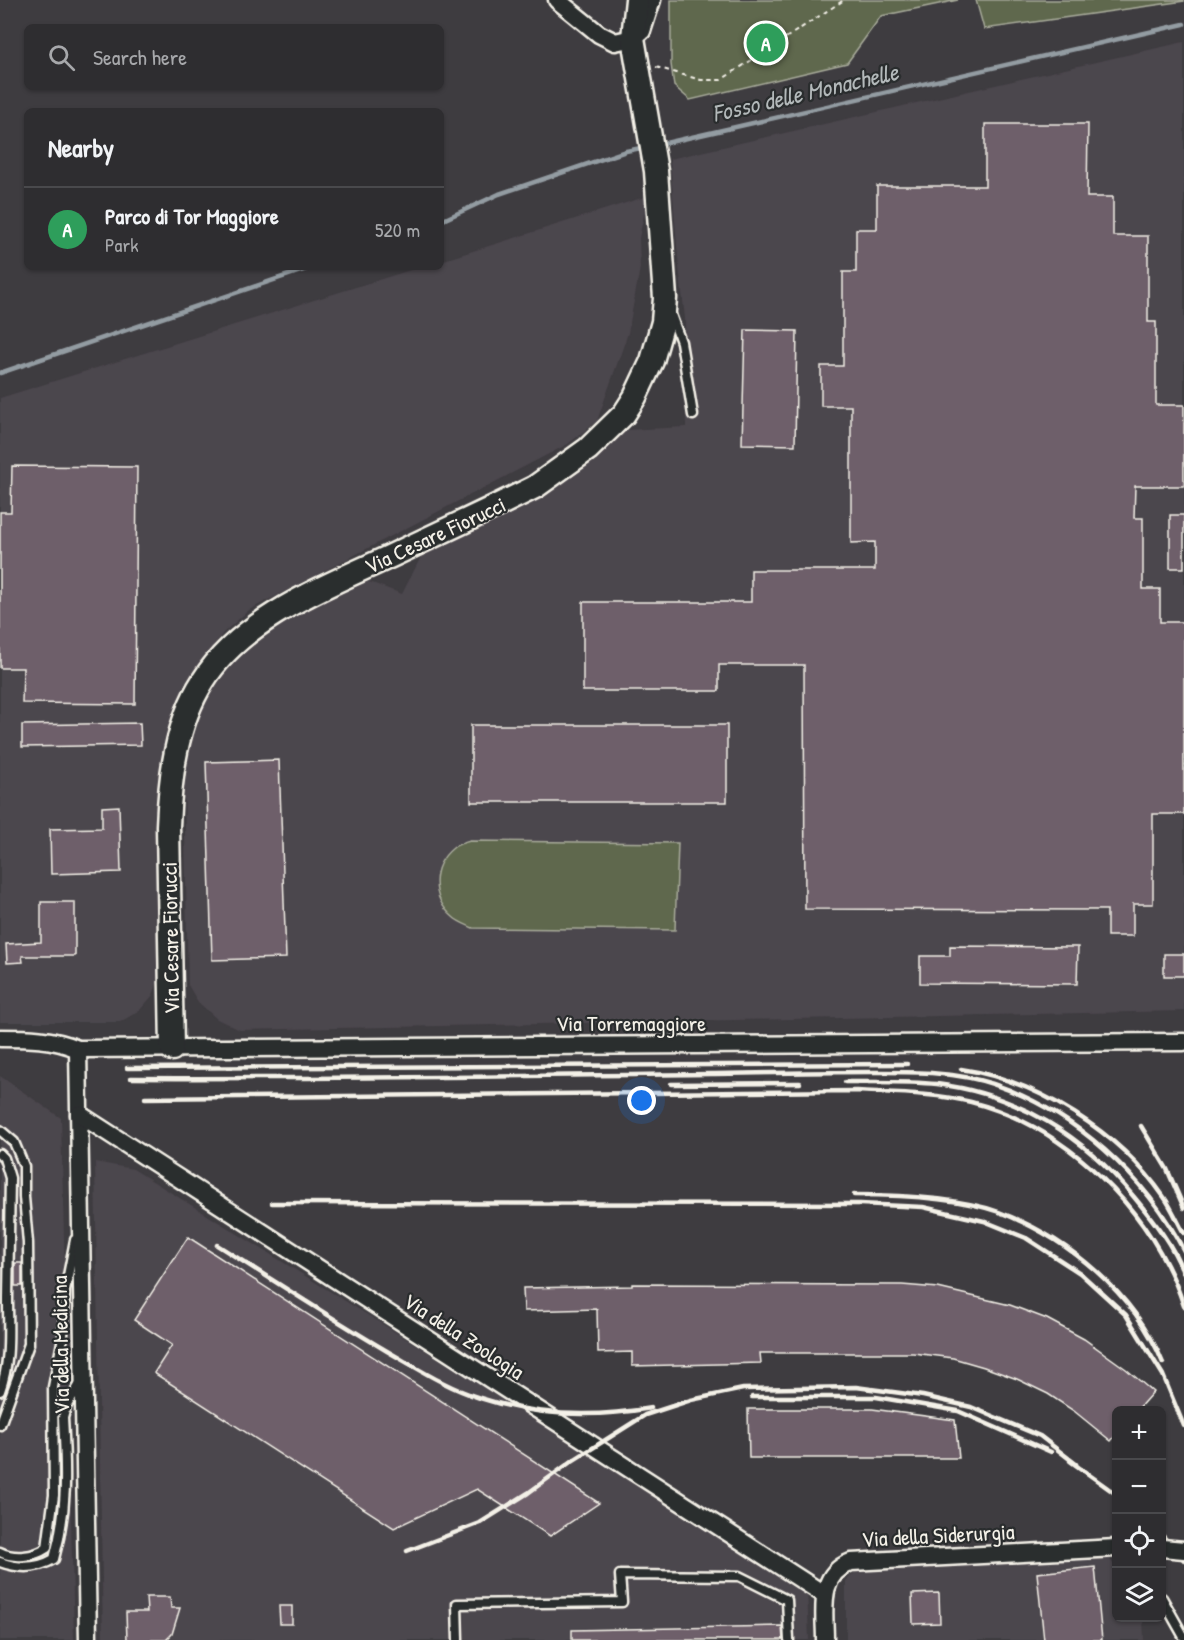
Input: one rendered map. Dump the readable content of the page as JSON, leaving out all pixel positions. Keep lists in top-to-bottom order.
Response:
{
  "streets": {
    "street": [
      "Via Cesare Fiorucci",
      "Via Torremaggiore",
      "Via della Zoologia",
      "Via della Medicina",
      "Via della Siderurgia"
    ]
  },
  "crossings": [
    ["Via Cesare Fiorucci", "Via Torremaggiore"],
    ["Via Torremaggiore", "Via della Medicina"],
    ["Via della Zoologia", "Via della Medicina"],
    ["Via della Zoologia", "Via della Siderurgia"]
  ],
  "water": ["Fosso delle Monachelle"],
  "page": {
    "pins": "A",
    "search": "Search here",
    "heading": "Nearby",
    "list": [
      {
        "mark": "A",
        "name": "Parco di Tor Maggiore",
        "note": "Park",
        "value": "520 m"
      }
    ],
    "map_buttons": ["+", "−"]
  }
}
